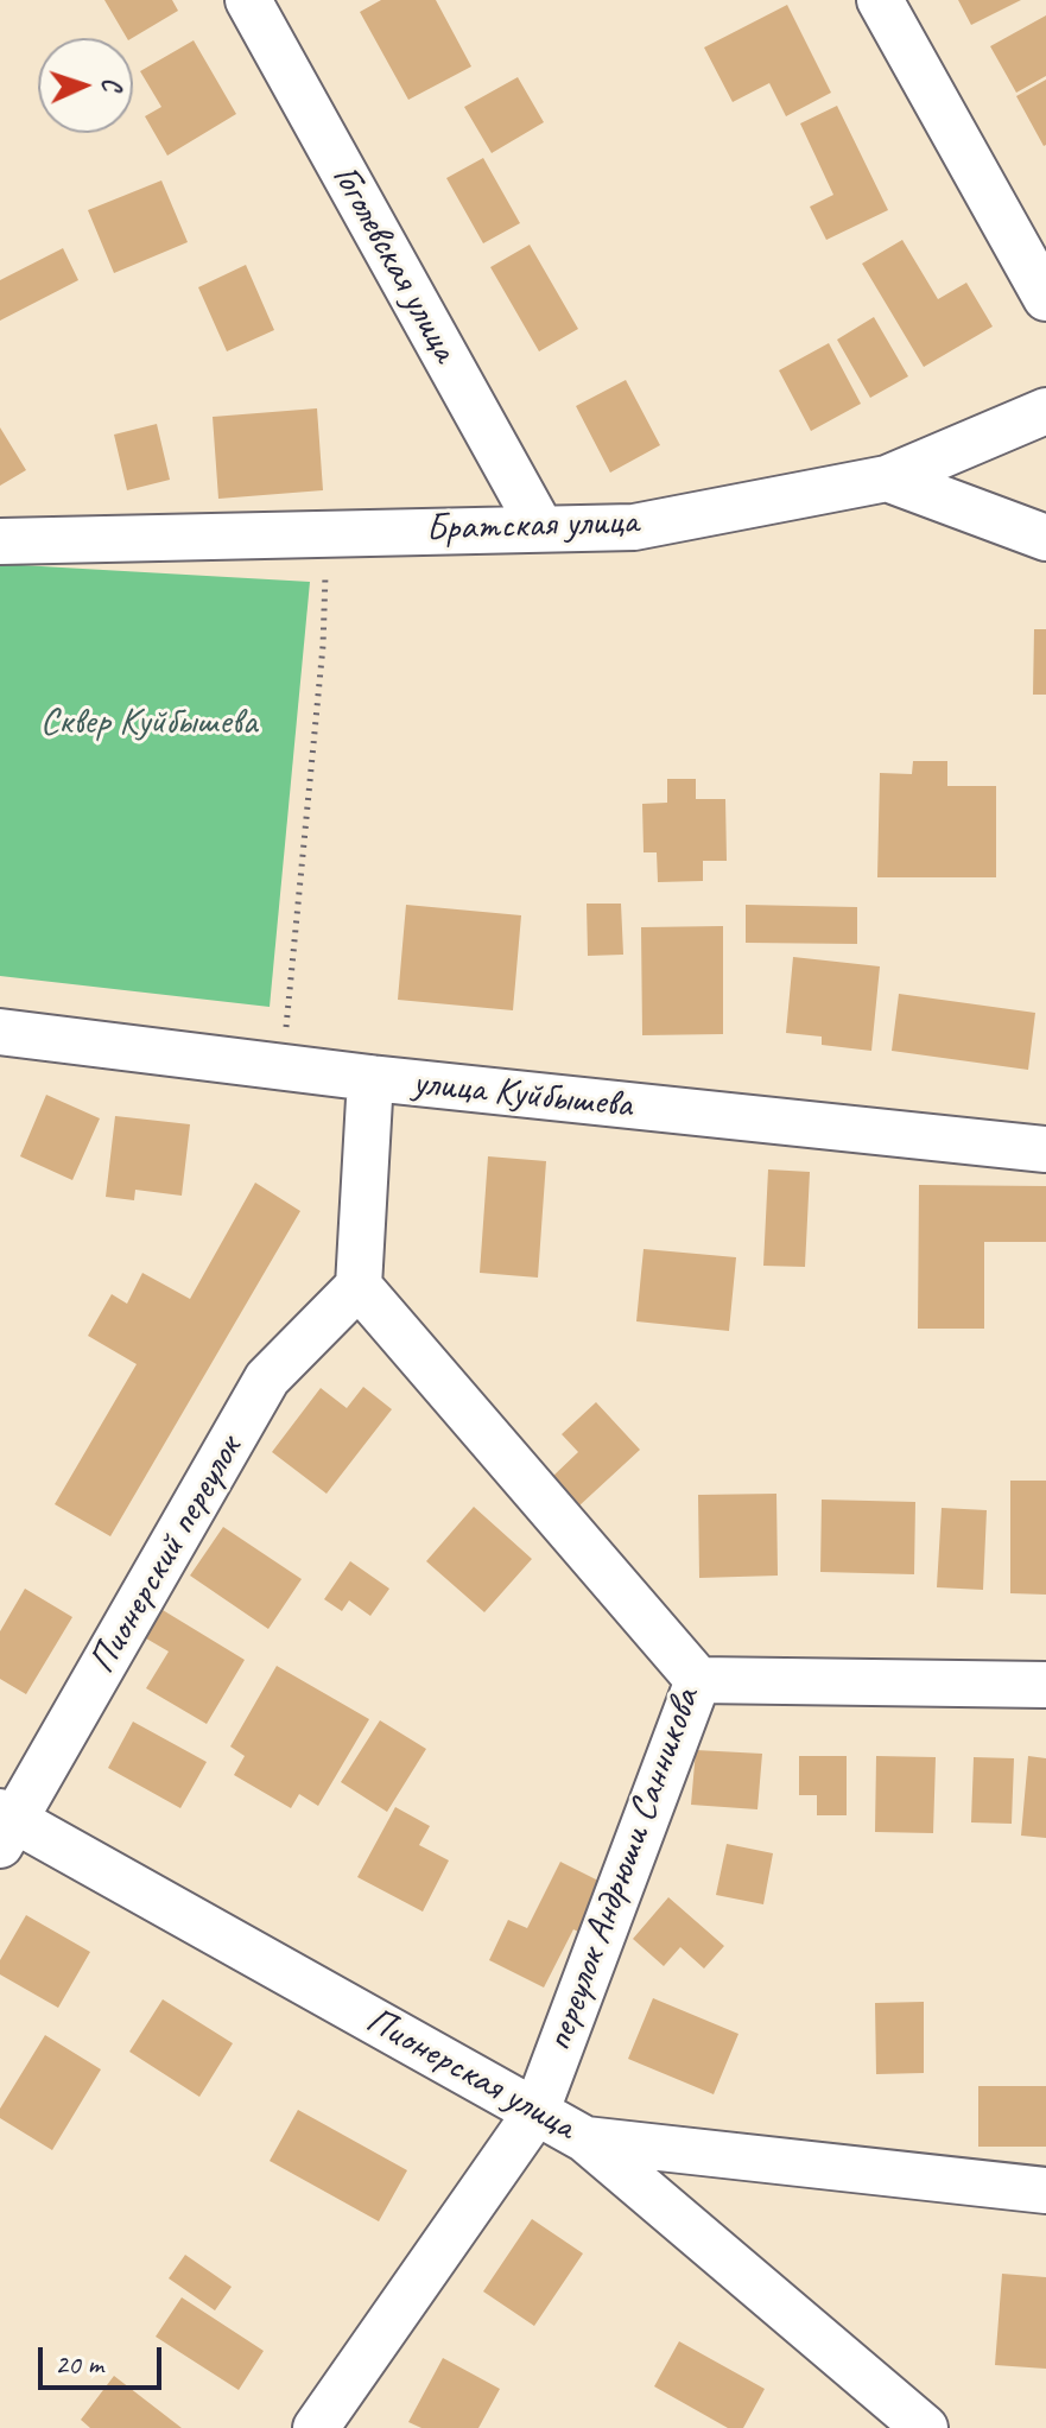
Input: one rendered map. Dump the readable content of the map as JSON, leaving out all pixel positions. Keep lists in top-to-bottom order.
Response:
{
  "streets": {
    "street": [
      "Гоголевская улица",
      "Братская улица",
      "улица Куйбышева",
      "Пионерский переулок",
      "переулок Андрюши Санникова",
      "Пионерская улица"
    ]
  },
  "crossings": [
    ["Гоголевская улица", "Братская улица"],
    ["Пионерский переулок", "переулок Андрюши Санникова"],
    ["Пионерский переулок", "Пионерская улица"],
    ["переулок Андрюши Санникова", "Пионерская улица"]
  ],
  "parks": ["Сквер Куйбышева"],
  "scale_bar": "20 m",
  "north": "right"
}
